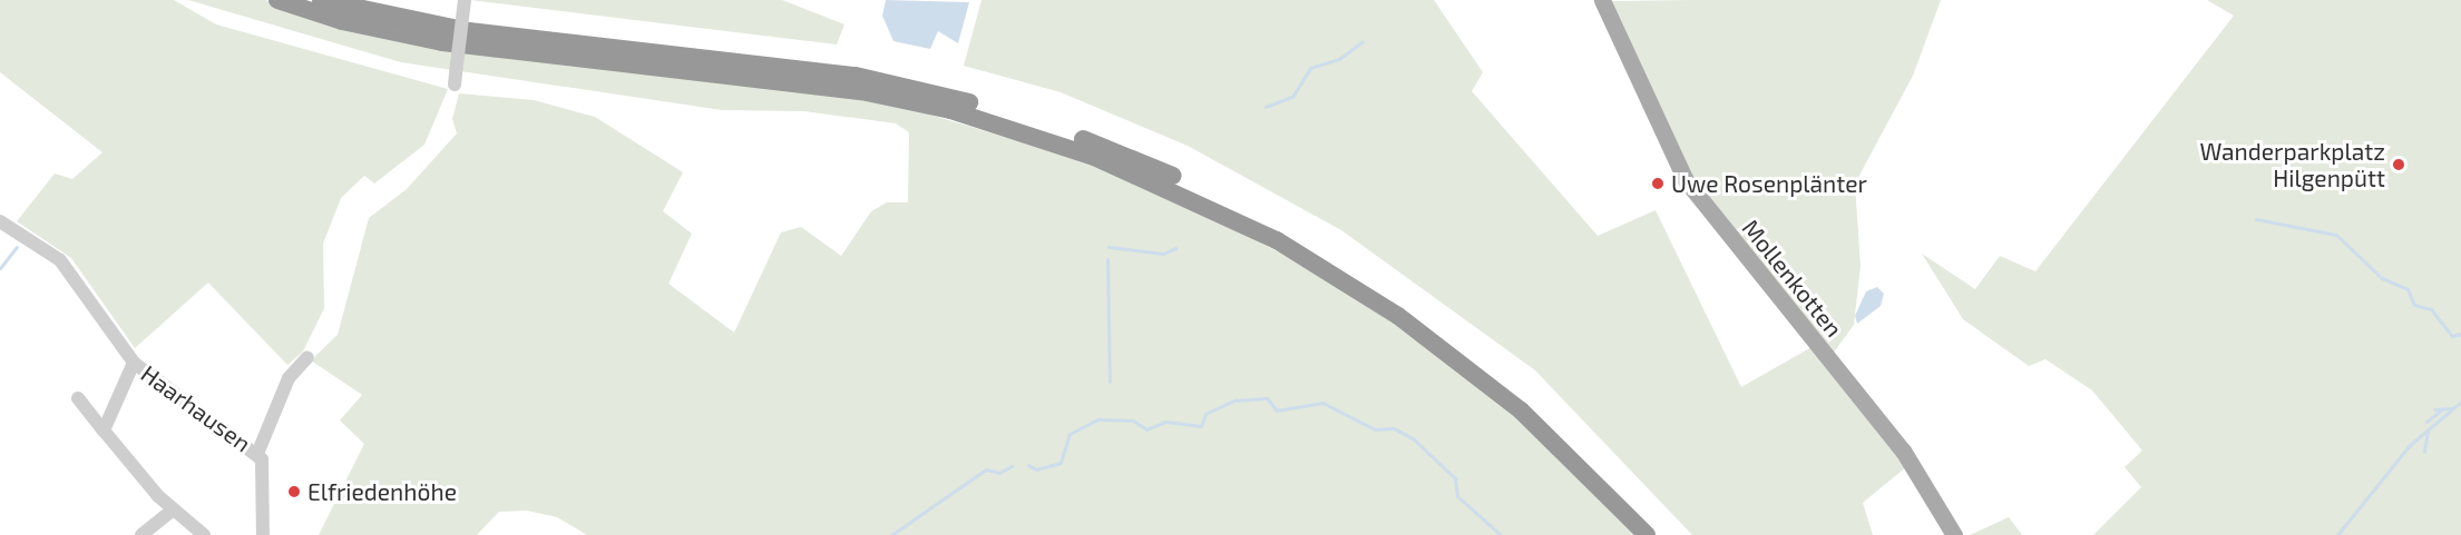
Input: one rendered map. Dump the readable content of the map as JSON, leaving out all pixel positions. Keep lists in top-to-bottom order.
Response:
{
  "streets": {
    "main road": ["Mollenkotten"],
    "street": ["Haarhausen"]
  },
  "places": ["Wanderparkplatz Hilgenpütt", "Uwe Rosenplänter", "Elfriedenhöhe"]
}
